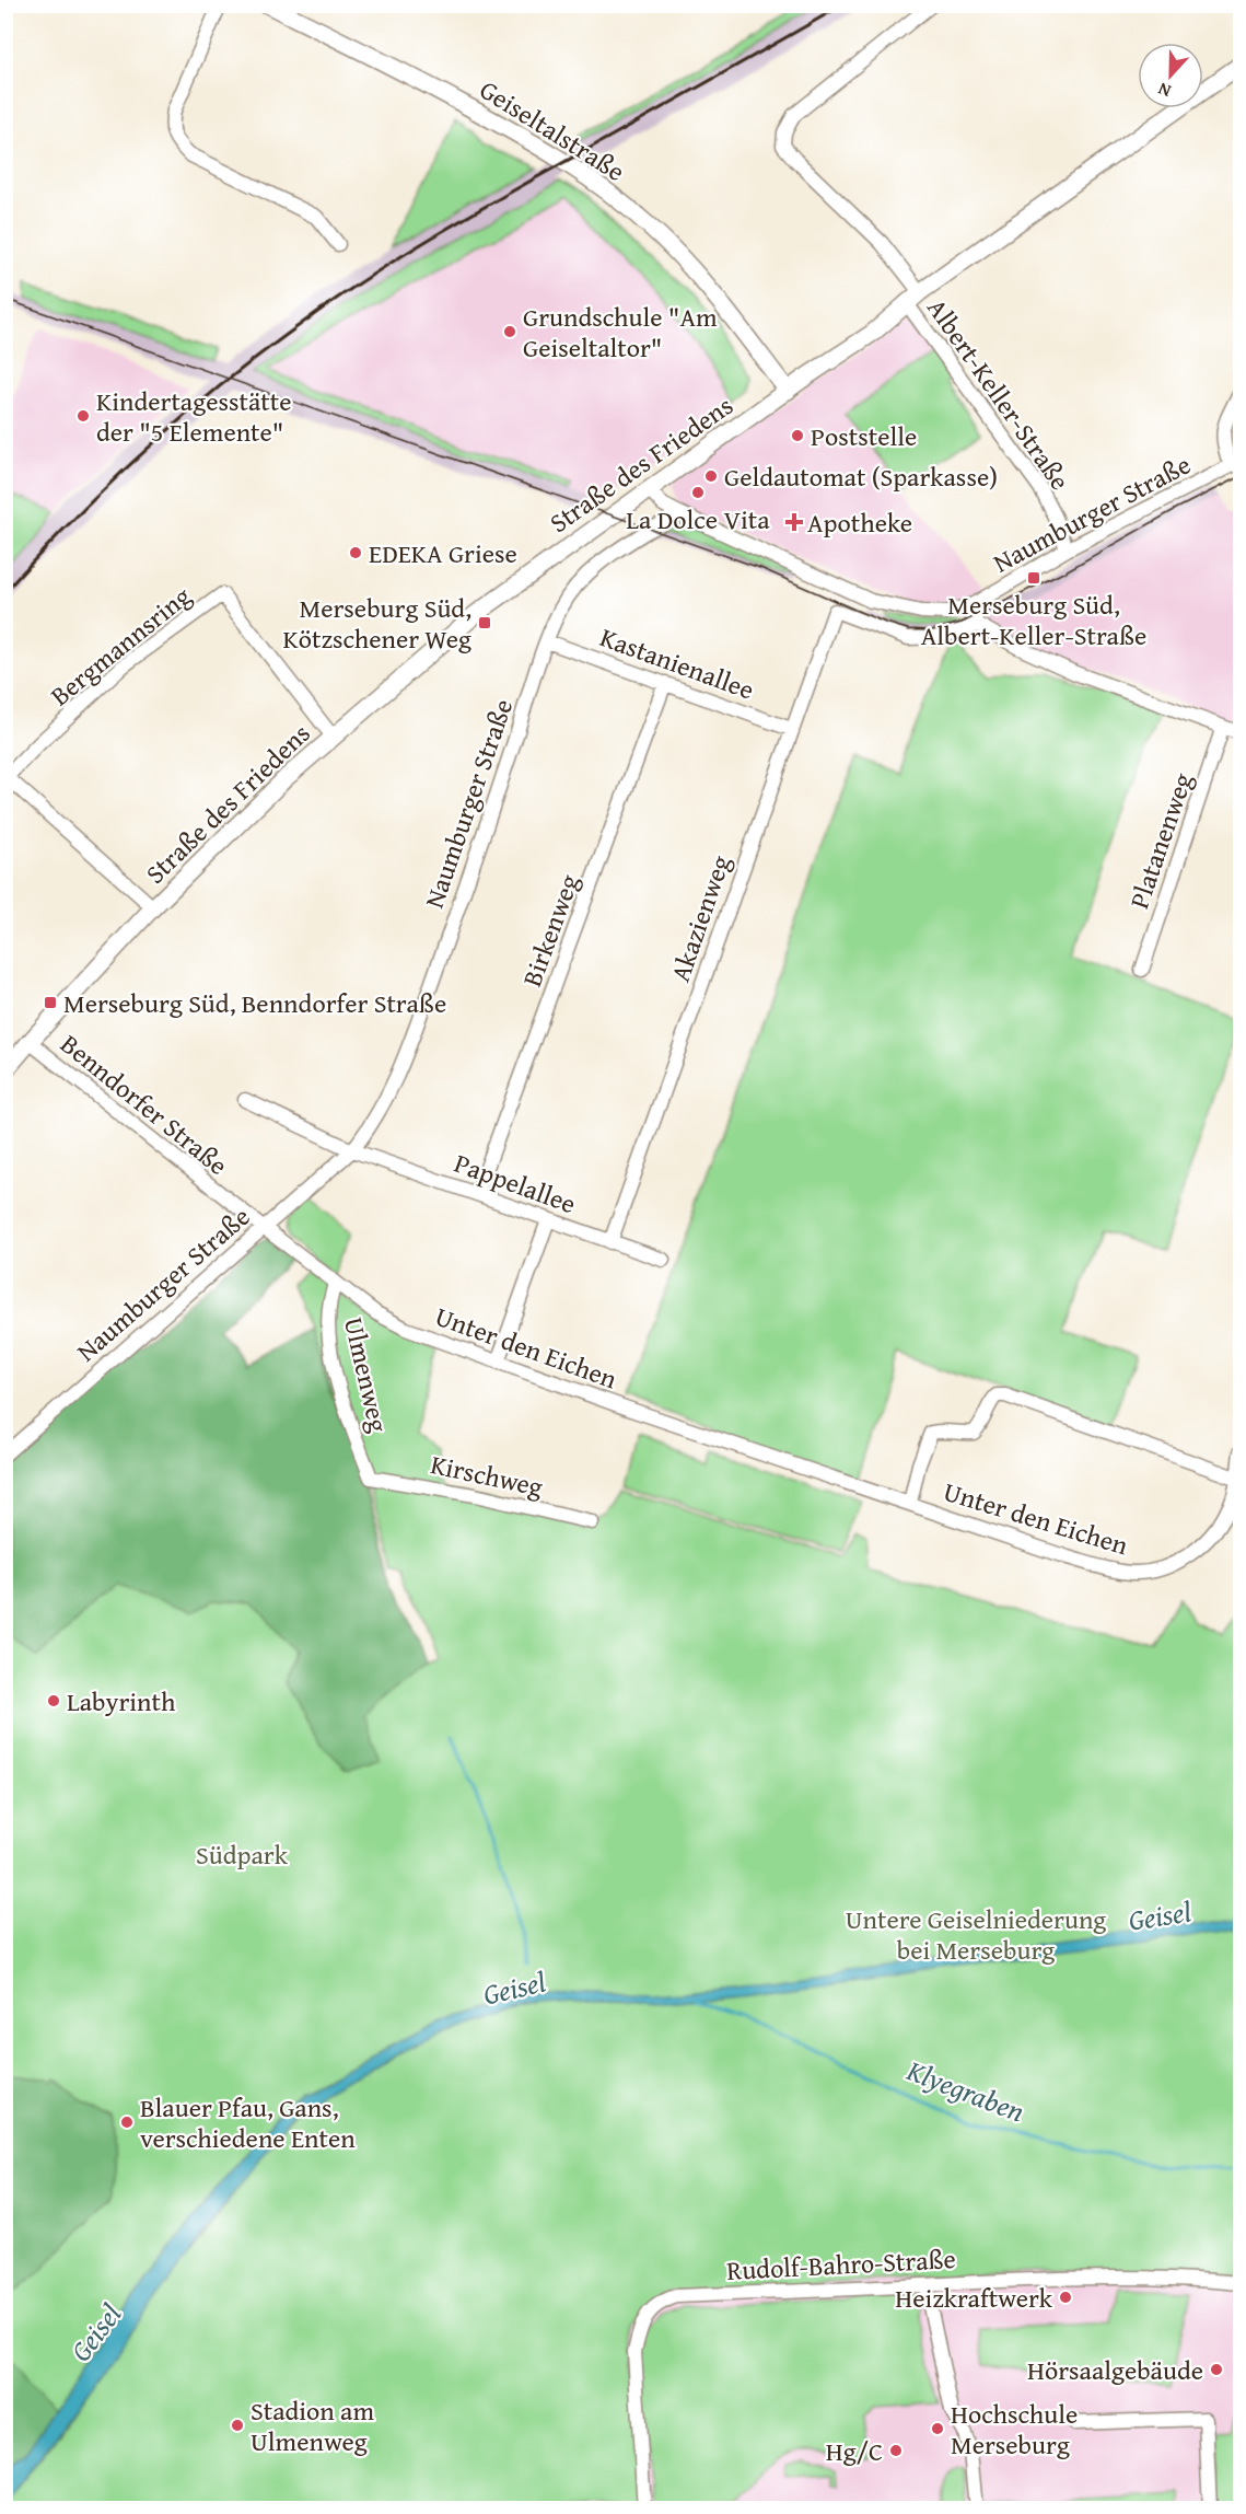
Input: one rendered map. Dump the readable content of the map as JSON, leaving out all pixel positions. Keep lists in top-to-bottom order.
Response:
{
  "streets": {
    "street": [
      "Geiseltalstraße",
      "Albert-Keller-Straße",
      "Straße des Friedens",
      "Naumburger Straße",
      "Bergmannsring",
      "Kastanienallee",
      "Platanenweg",
      "Akazienweg",
      "Birkenweg",
      "Benndorfer Straße",
      "Pappelallee",
      "Unter den Eichen",
      "Ulmenweg",
      "Kirschweg",
      "Rudolf-Bahro-Straße"
    ]
  },
  "crossings": [
    ["Geiseltalstraße", "Straße des Friedens"],
    ["Albert-Keller-Straße", "Straße des Friedens"],
    ["Albert-Keller-Straße", "Naumburger Straße"],
    ["Straße des Friedens", "Naumburger Straße"],
    ["Straße des Friedens", "Bergmannsring"],
    ["Straße des Friedens", "Benndorfer Straße"],
    ["Naumburger Straße", "Kastanienallee"],
    ["Naumburger Straße", "Benndorfer Straße"],
    ["Naumburger Straße", "Pappelallee"],
    ["Naumburger Straße", "Unter den Eichen"],
    ["Kastanienallee", "Akazienweg"],
    ["Kastanienallee", "Birkenweg"],
    ["Akazienweg", "Pappelallee"],
    ["Birkenweg", "Pappelallee"],
    ["Benndorfer Straße", "Unter den Eichen"],
    ["Unter den Eichen", "Ulmenweg"],
    ["Ulmenweg", "Kirschweg"]
  ],
  "water": ["Geisel", "Klyegraben"],
  "parks": ["Südpark", "Untere Geiselniederung bei Merseburg"],
  "places": {
    "other": [
      "Grundschule \"Am Geiseltaltor\"",
      "Kindertagesstätte der \"5 Elemente\"",
      "Poststelle",
      "Geldautomat (Sparkasse)",
      "La Dolce Vita",
      "EDEKA Griese",
      "Labyrinth",
      "Blauer Pfau, Gans, verschiedene Enten",
      "Heizkraftwerk",
      "Hörsaalgebäude",
      "Stadion am Ulmenweg",
      "Hochschule Merseburg",
      "Hg/C"
    ],
    "health": ["Apotheke"],
    "transit": ["Merseburg Süd, Albert-Keller-Straße", "Merseburg Süd, Kötzschener Weg", "Merseburg Süd, Benndorfer Straße"]
  },
  "north": "bottom"
}
